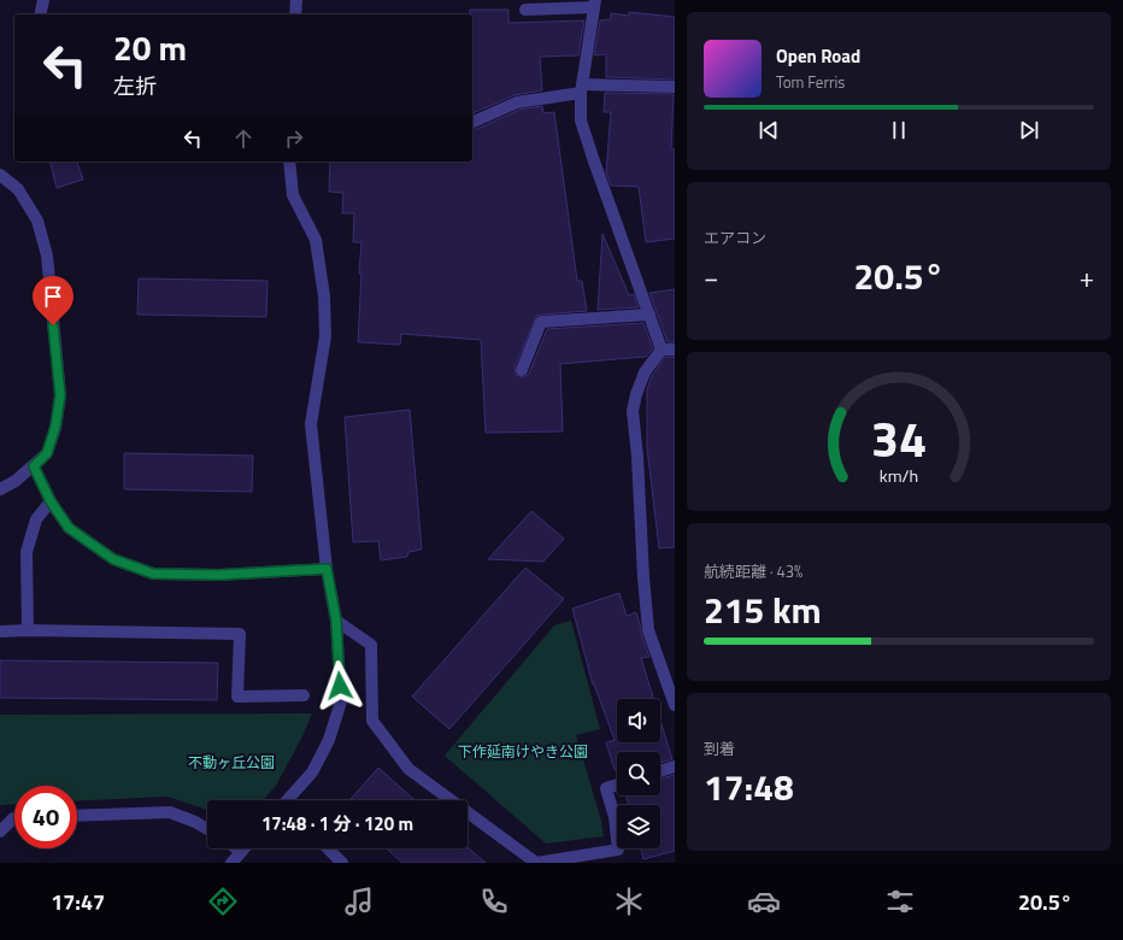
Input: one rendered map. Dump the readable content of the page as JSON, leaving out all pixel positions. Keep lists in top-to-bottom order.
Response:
{
  "parks": ["下作延南けやき公園", "不動ヶ丘公園"],
  "page": {
    "turn": ["20 m", "左折"],
    "song": ["Open Road", "Tom Ferris"],
    "tile": [
      "エアコン",
      ["航続距離 · 43%", "215 km"],
      ["到着", "17:48"]
    ],
    "heat": ["−", "20.5°", "+"],
    "limit": "40",
    "trip": "17:48 · 1 分 · 120 m",
    "tabs": ["17:47", "20.5°"],
    "gauge": ["34", "km/h"]
  }
}
